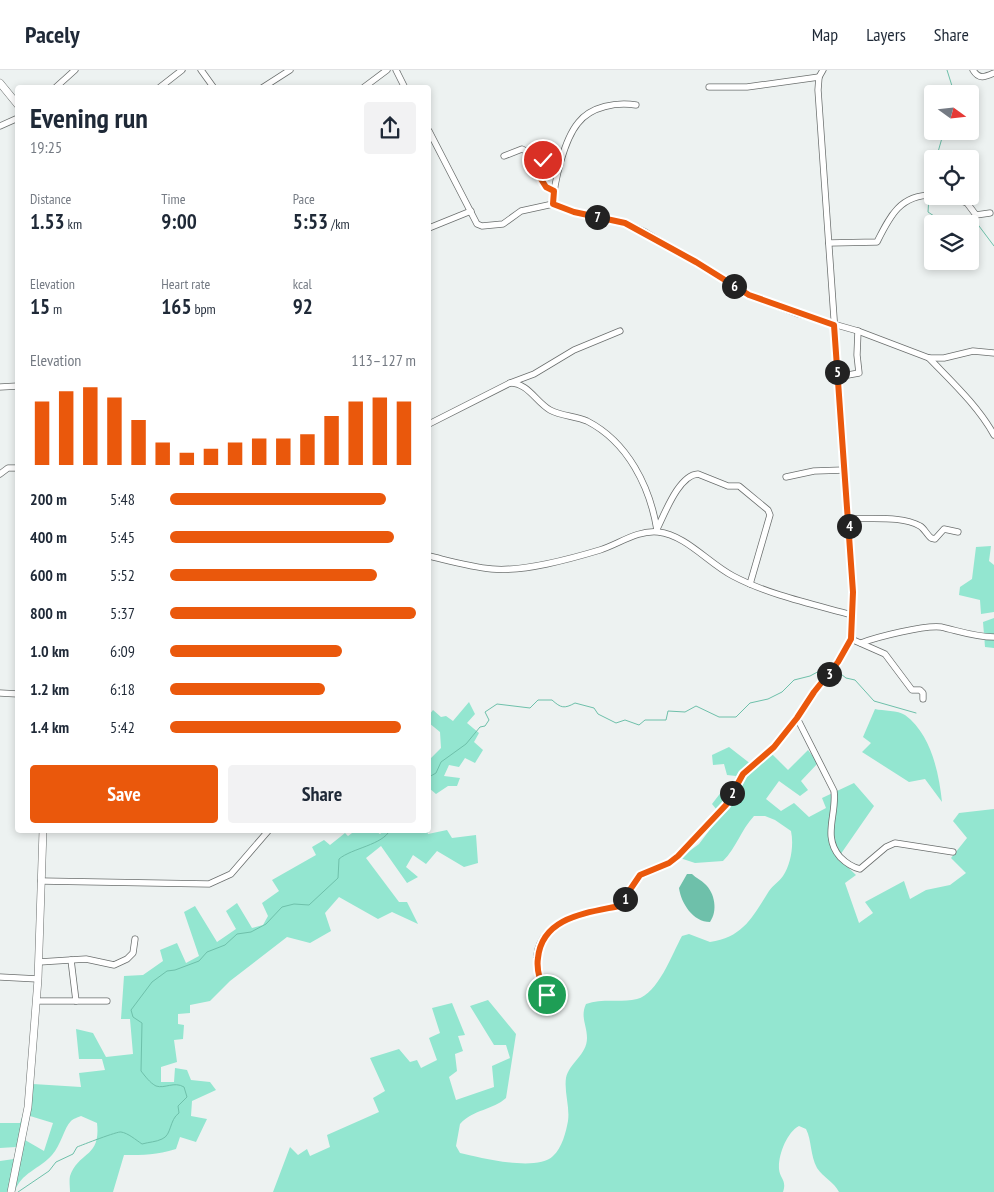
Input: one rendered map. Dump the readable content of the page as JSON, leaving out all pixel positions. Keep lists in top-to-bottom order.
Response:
{
  "north": "right",
  "page": {
    "header": "Pacely",
    "nav": ["Map", "Layers", "Share"],
    "heading": ["Evening run", "19:25"],
    "stats": [
      ["Distance", "1.53 km"],
      ["Time", "9:00"],
      ["Pace", "5:53 /km"],
      ["Elevation", "15 m"],
      ["Heart rate", "165 bpm"],
      ["kcal", "92"]
    ],
    "pins": [
      "7",
      "6",
      "5",
      "4",
      "3",
      "2",
      "1"
    ],
    "chart": ["Elevation", "113–127 m"],
    "list": [
      {
        "name": "200 m",
        "note": "5:48"
      },
      {
        "name": "400 m",
        "note": "5:45"
      },
      {
        "name": "600 m",
        "note": "5:52"
      },
      {
        "name": "800 m",
        "note": "5:37"
      },
      {
        "name": "1.0 km",
        "note": "6:09"
      },
      {
        "name": "1.2 km",
        "note": "6:18"
      },
      {
        "name": "1.4 km",
        "note": "5:42"
      }
    ],
    "buttons": ["Save", "Share"]
  }
}
